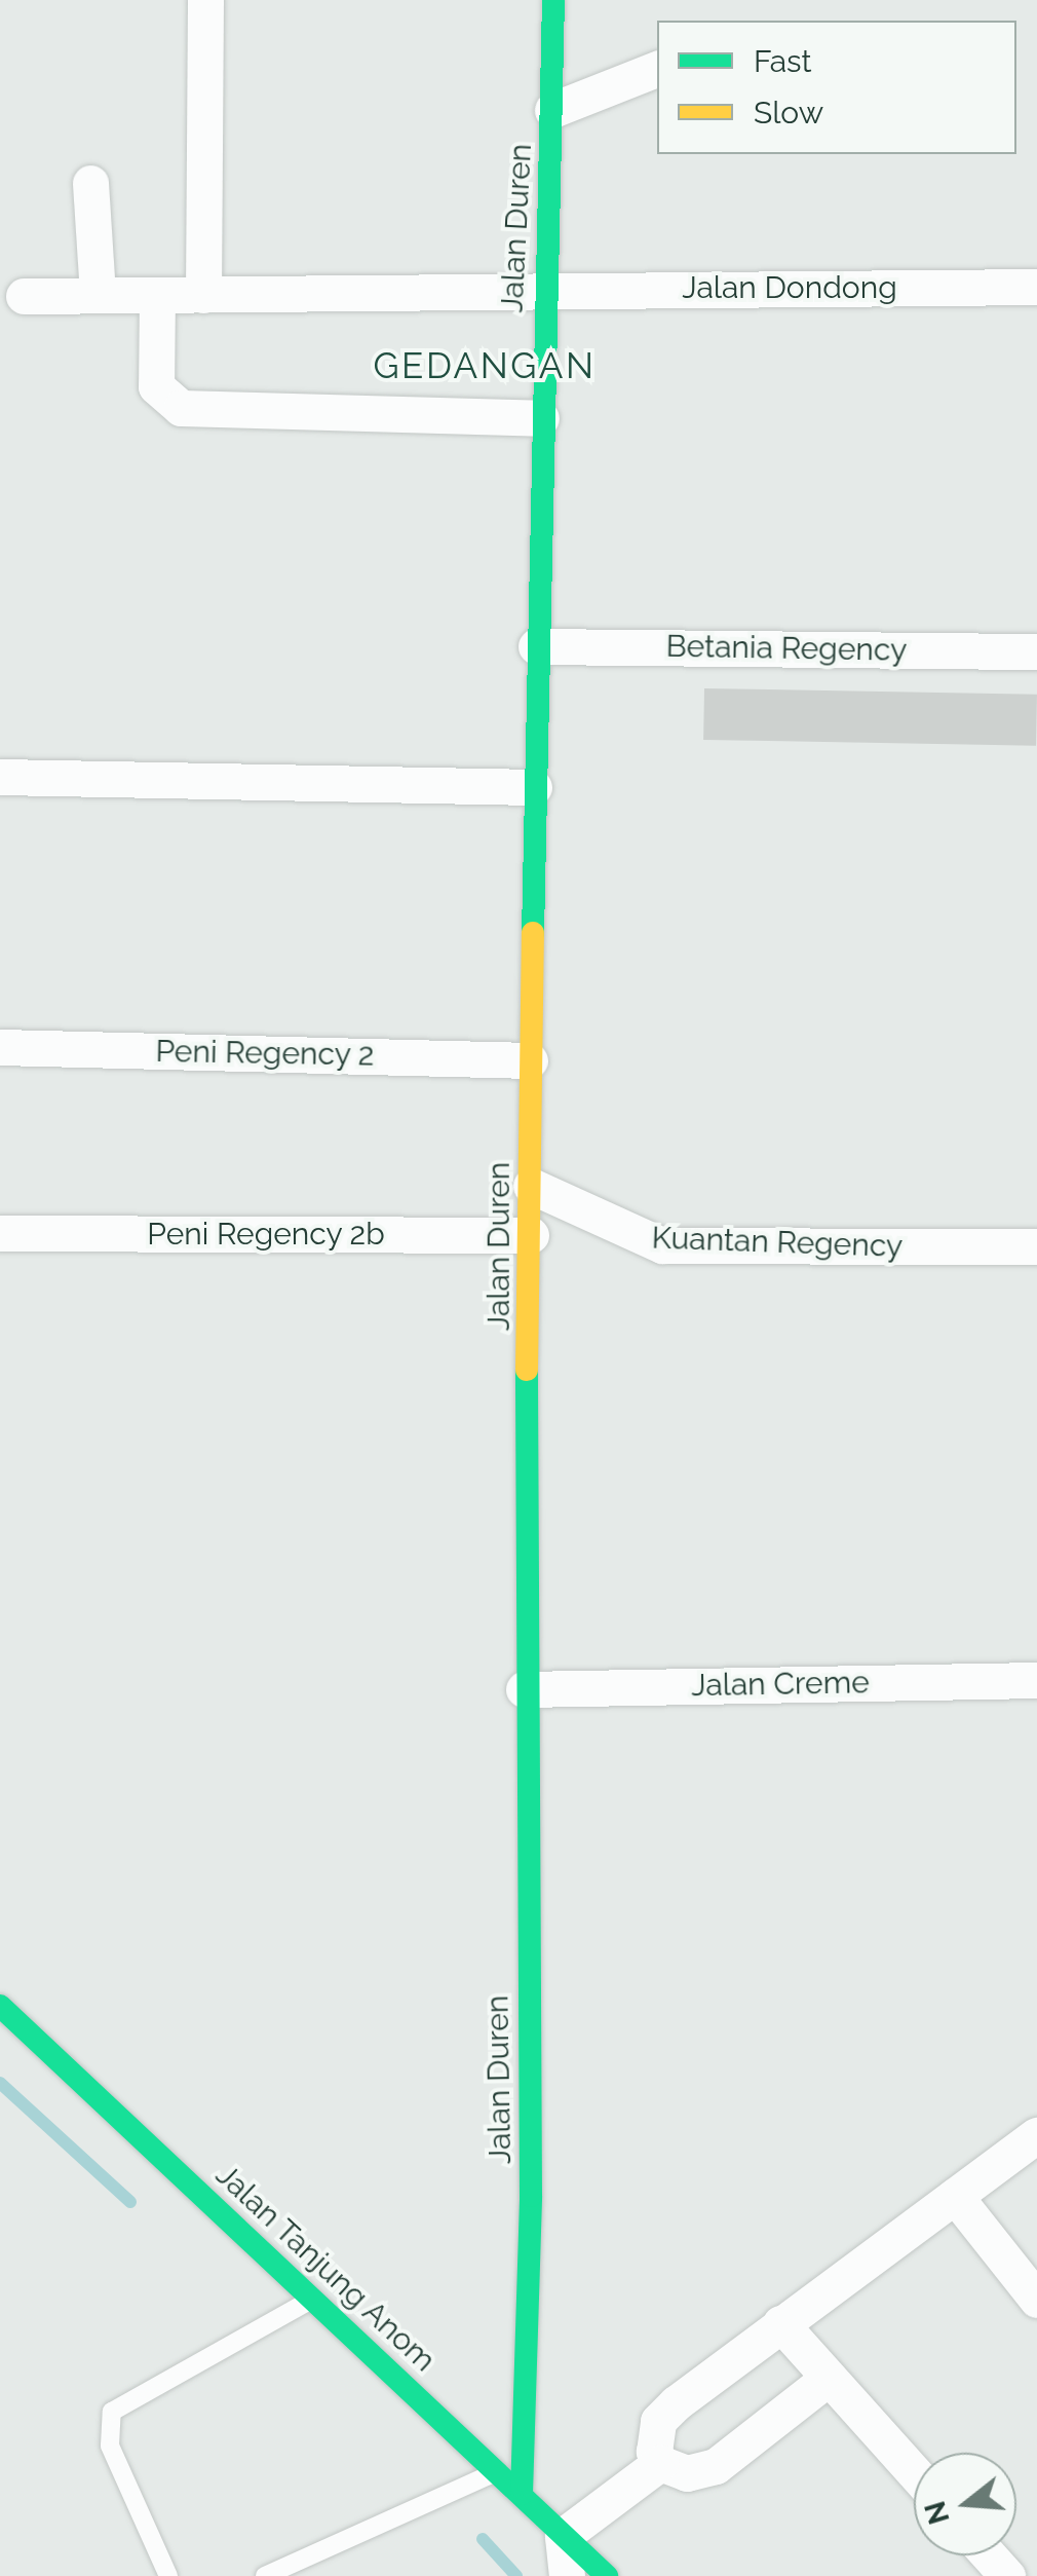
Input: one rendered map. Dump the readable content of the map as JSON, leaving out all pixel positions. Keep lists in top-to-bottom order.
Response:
{
  "streets": {
    "street": [
      "Jalan Duren",
      "Jalan Dondong",
      "Betania Regency",
      "Peni Regency 2",
      "Peni Regency 2b",
      "Kuantan Regency",
      "Jalan Creme",
      "Jalan Tanjung Anom"
    ]
  },
  "crossings": [
    ["Jalan Duren", "Jalan Dondong"],
    ["Jalan Duren", "Betania Regency"],
    ["Jalan Duren", "Peni Regency 2"],
    ["Jalan Duren", "Peni Regency 2b"],
    ["Jalan Duren", "Kuantan Regency"],
    ["Jalan Duren", "Jalan Creme"],
    ["Jalan Duren", "Jalan Tanjung Anom"]
  ],
  "districts": ["GEDANGAN"],
  "legend": ["Fast", "Slow"],
  "north": "left"
}
